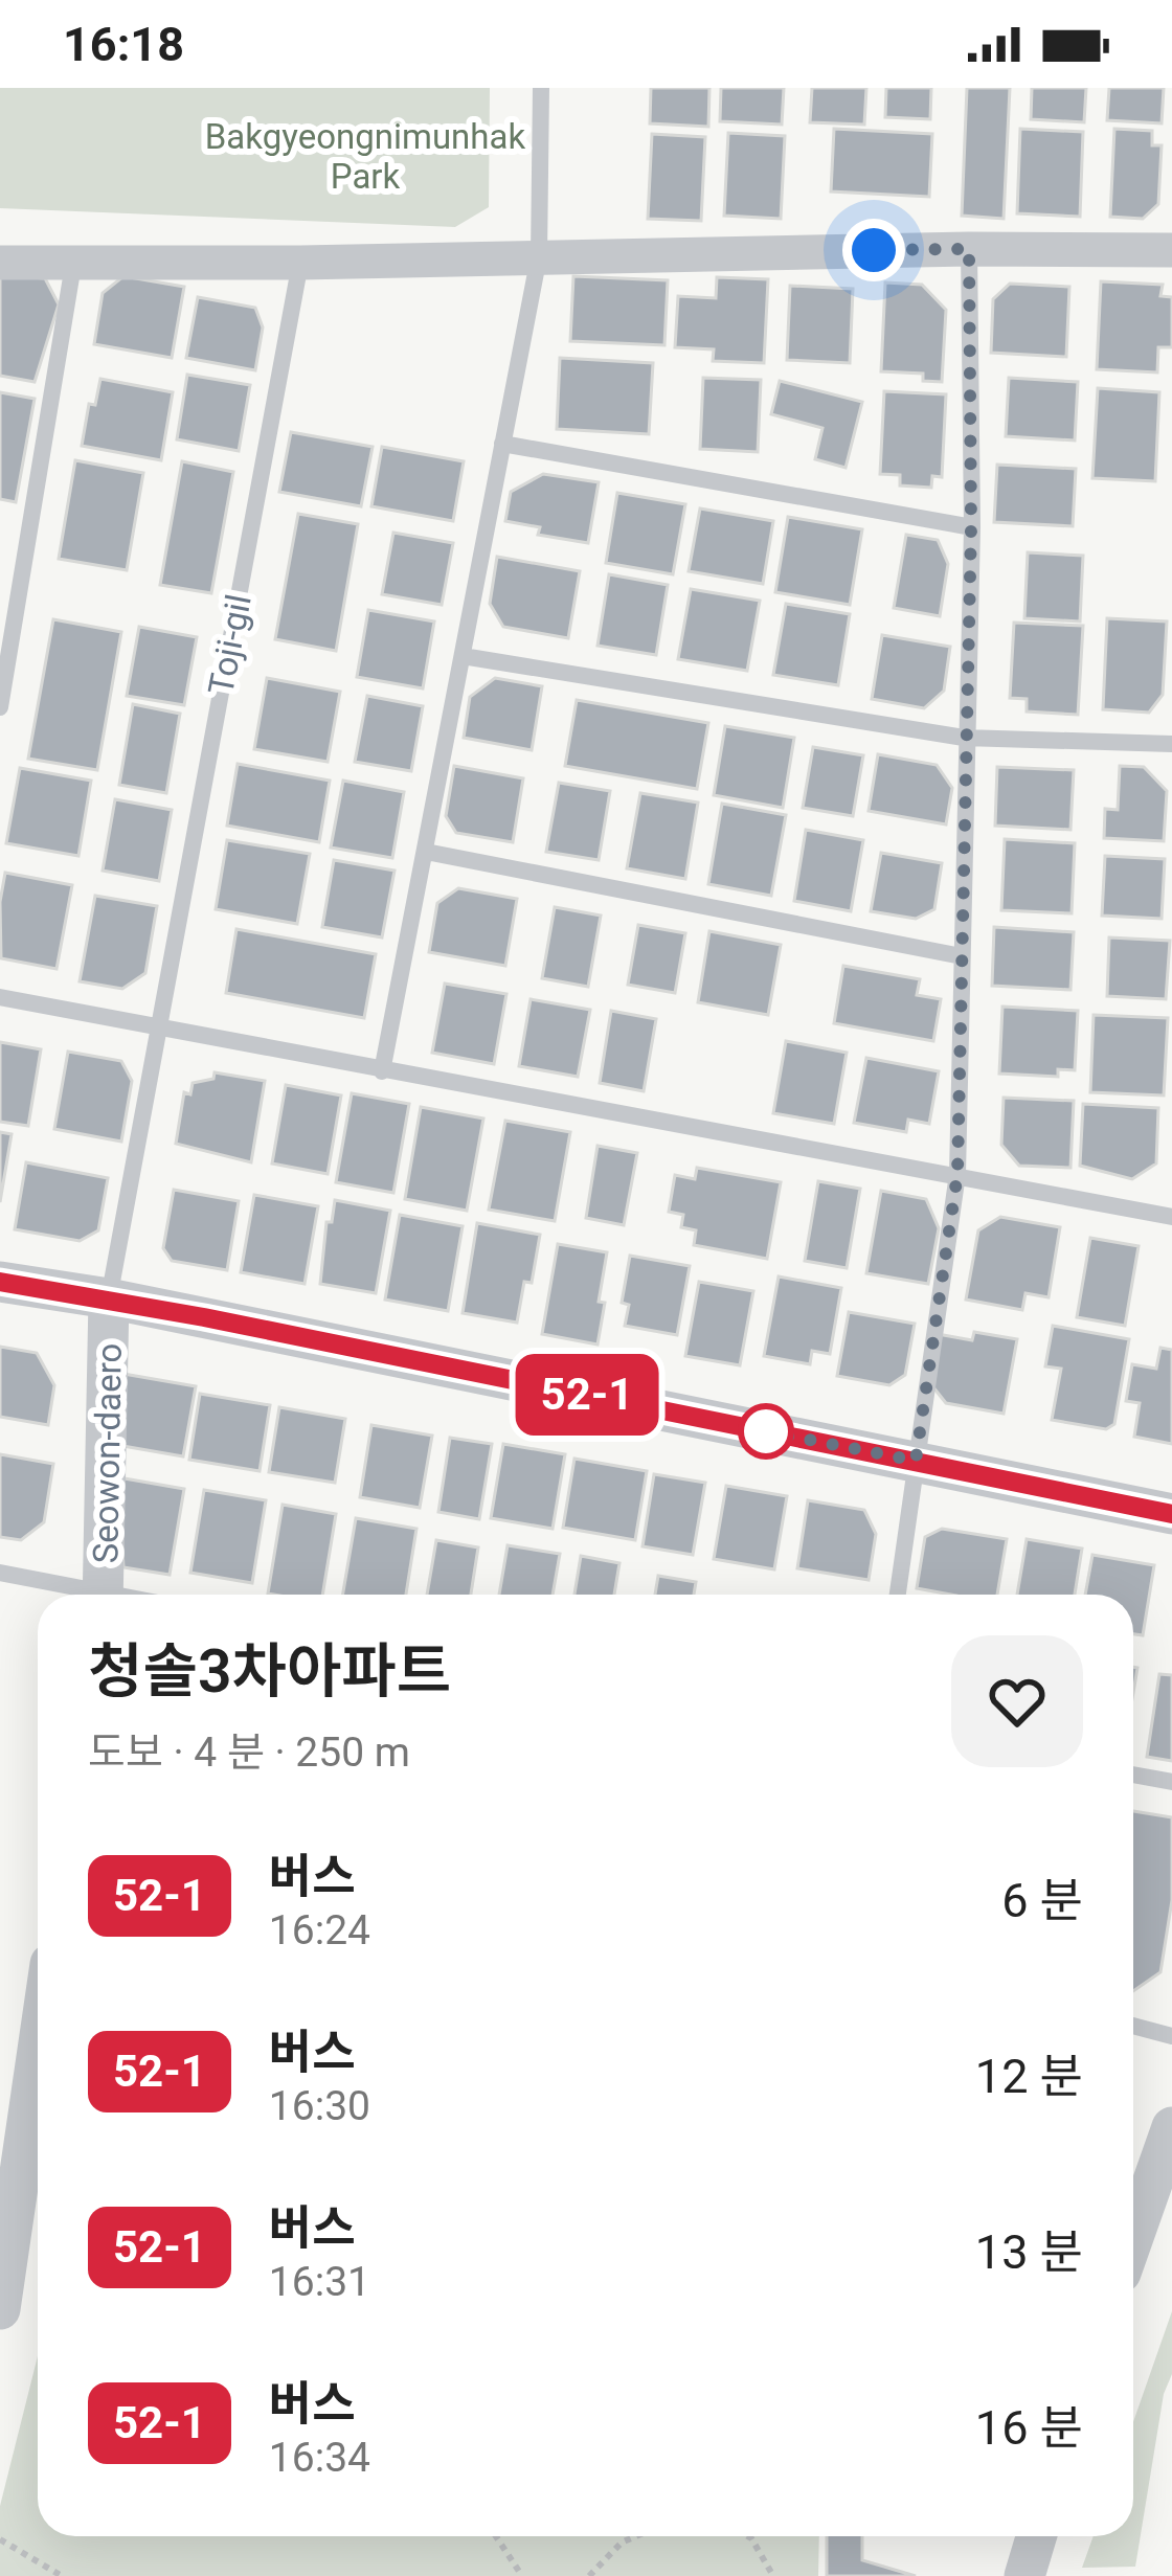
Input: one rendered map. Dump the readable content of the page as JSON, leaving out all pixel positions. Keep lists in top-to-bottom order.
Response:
{
  "streets": {
    "street": ["Seowon-daero"],
    "lane": ["Toji-gil"]
  },
  "crossings": [
    ["Toji-gil", "Seowon-daero"]
  ],
  "parks": ["Bakgyeongnimunhak Park"],
  "lines": ["bus line 52-1"],
  "page": {
    "status": "16:18",
    "on_map": "52-1",
    "heading": ["청솔3차아파트", "도보 · 4 분 · 250 m"],
    "list": [
      {
        "mark": "52-1",
        "name": "버스",
        "note": "16:24",
        "value": "6 분"
      },
      {
        "mark": "52-1",
        "name": "버스",
        "note": "16:30",
        "value": "12 분"
      },
      {
        "mark": "52-1",
        "name": "버스",
        "note": "16:31",
        "value": "13 분"
      },
      {
        "mark": "52-1",
        "name": "버스",
        "note": "16:34",
        "value": "16 분"
      }
    ]
  }
}
